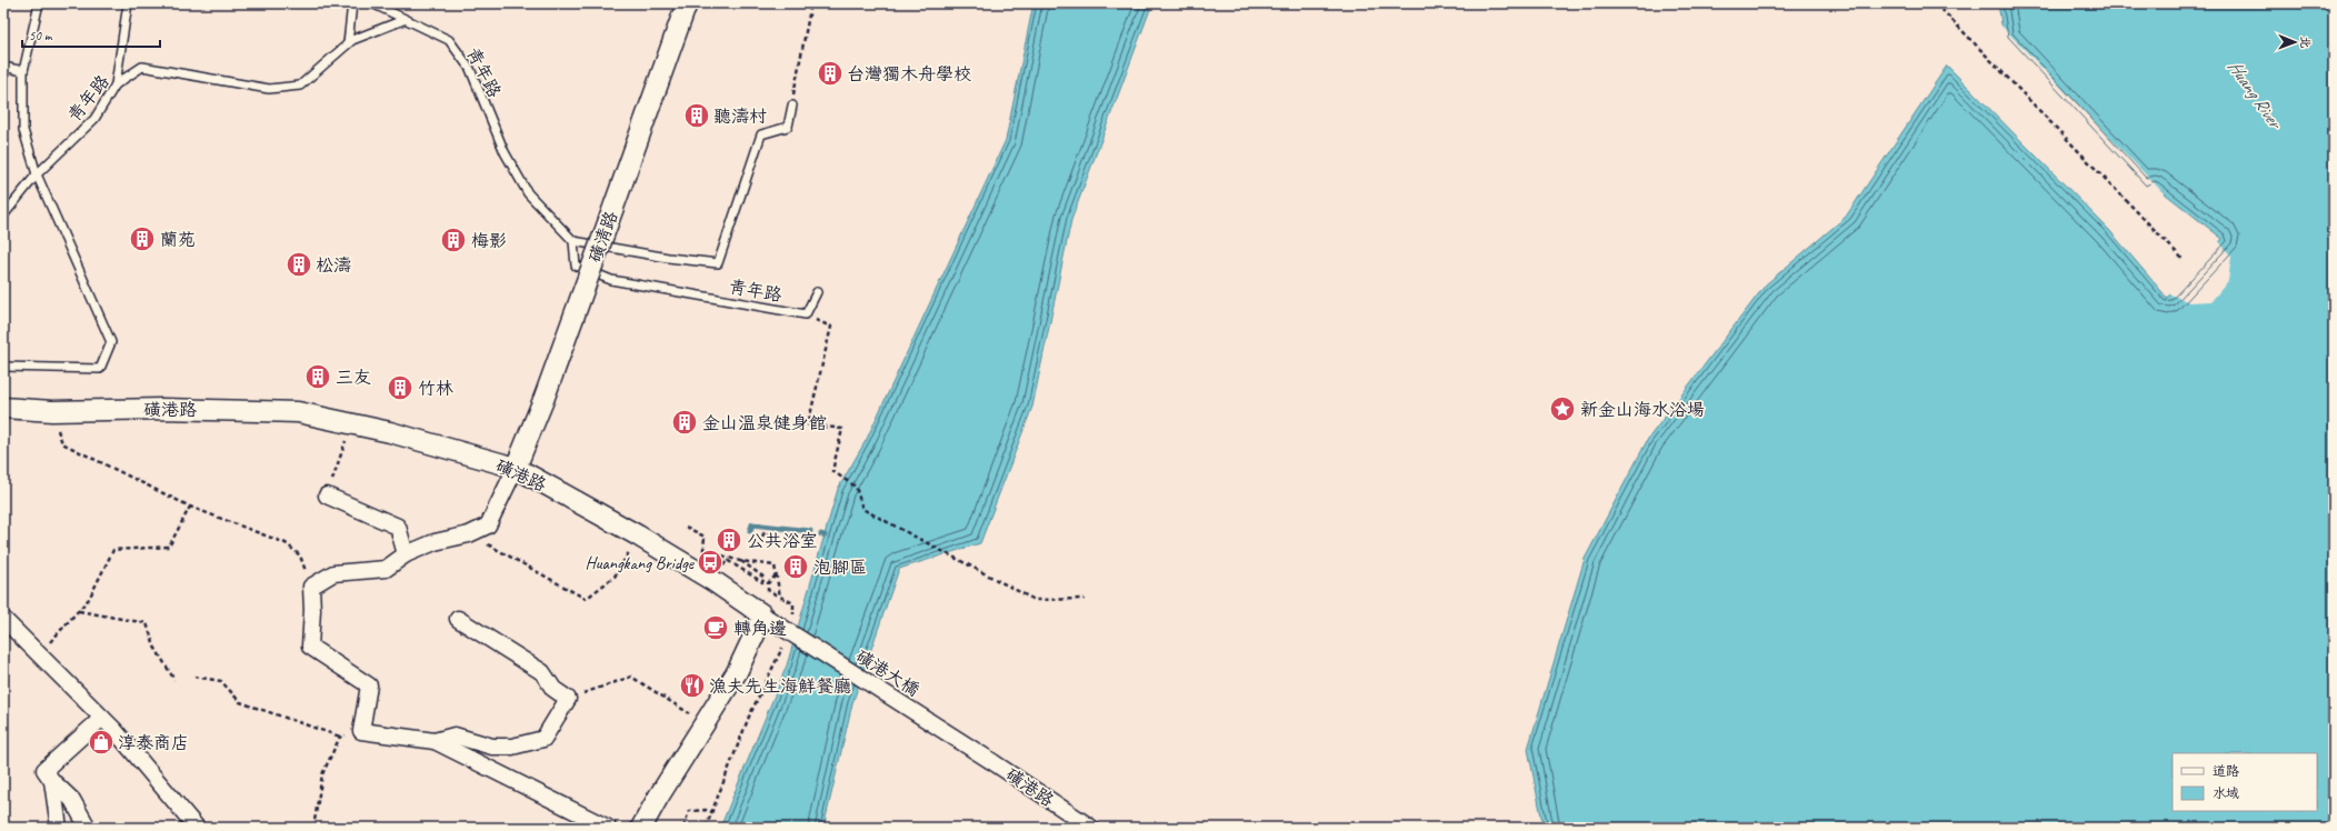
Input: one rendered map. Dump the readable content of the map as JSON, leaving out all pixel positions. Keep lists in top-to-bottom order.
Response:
{
  "streets": {
    "street": ["磺清路", "磺港路", "磺港大橋"],
    "lane": ["青年路"]
  },
  "crossings": [
    ["磺清路", "磺港路"],
    ["磺港路", "磺港大橋"]
  ],
  "water": ["Huang River"],
  "places": {
    "building": [
      "台灣獨木舟學校",
      "聽濤村",
      "蘭苑",
      "梅影",
      "松濤",
      "三友",
      "竹林",
      "金山溫泉健身館",
      "公共浴室",
      "泡腳區"
    ],
    "place": ["新金山海水浴場"],
    "bus stop": ["Huangkang Bridge"],
    "cafe": ["轉角邊"],
    "restaurant": ["漁夫先生海鮮餐廳"],
    "shop": ["淳泰商店"]
  },
  "legend": ["道路", "水域"],
  "scale_bar": "50 m",
  "north": "right"
}
